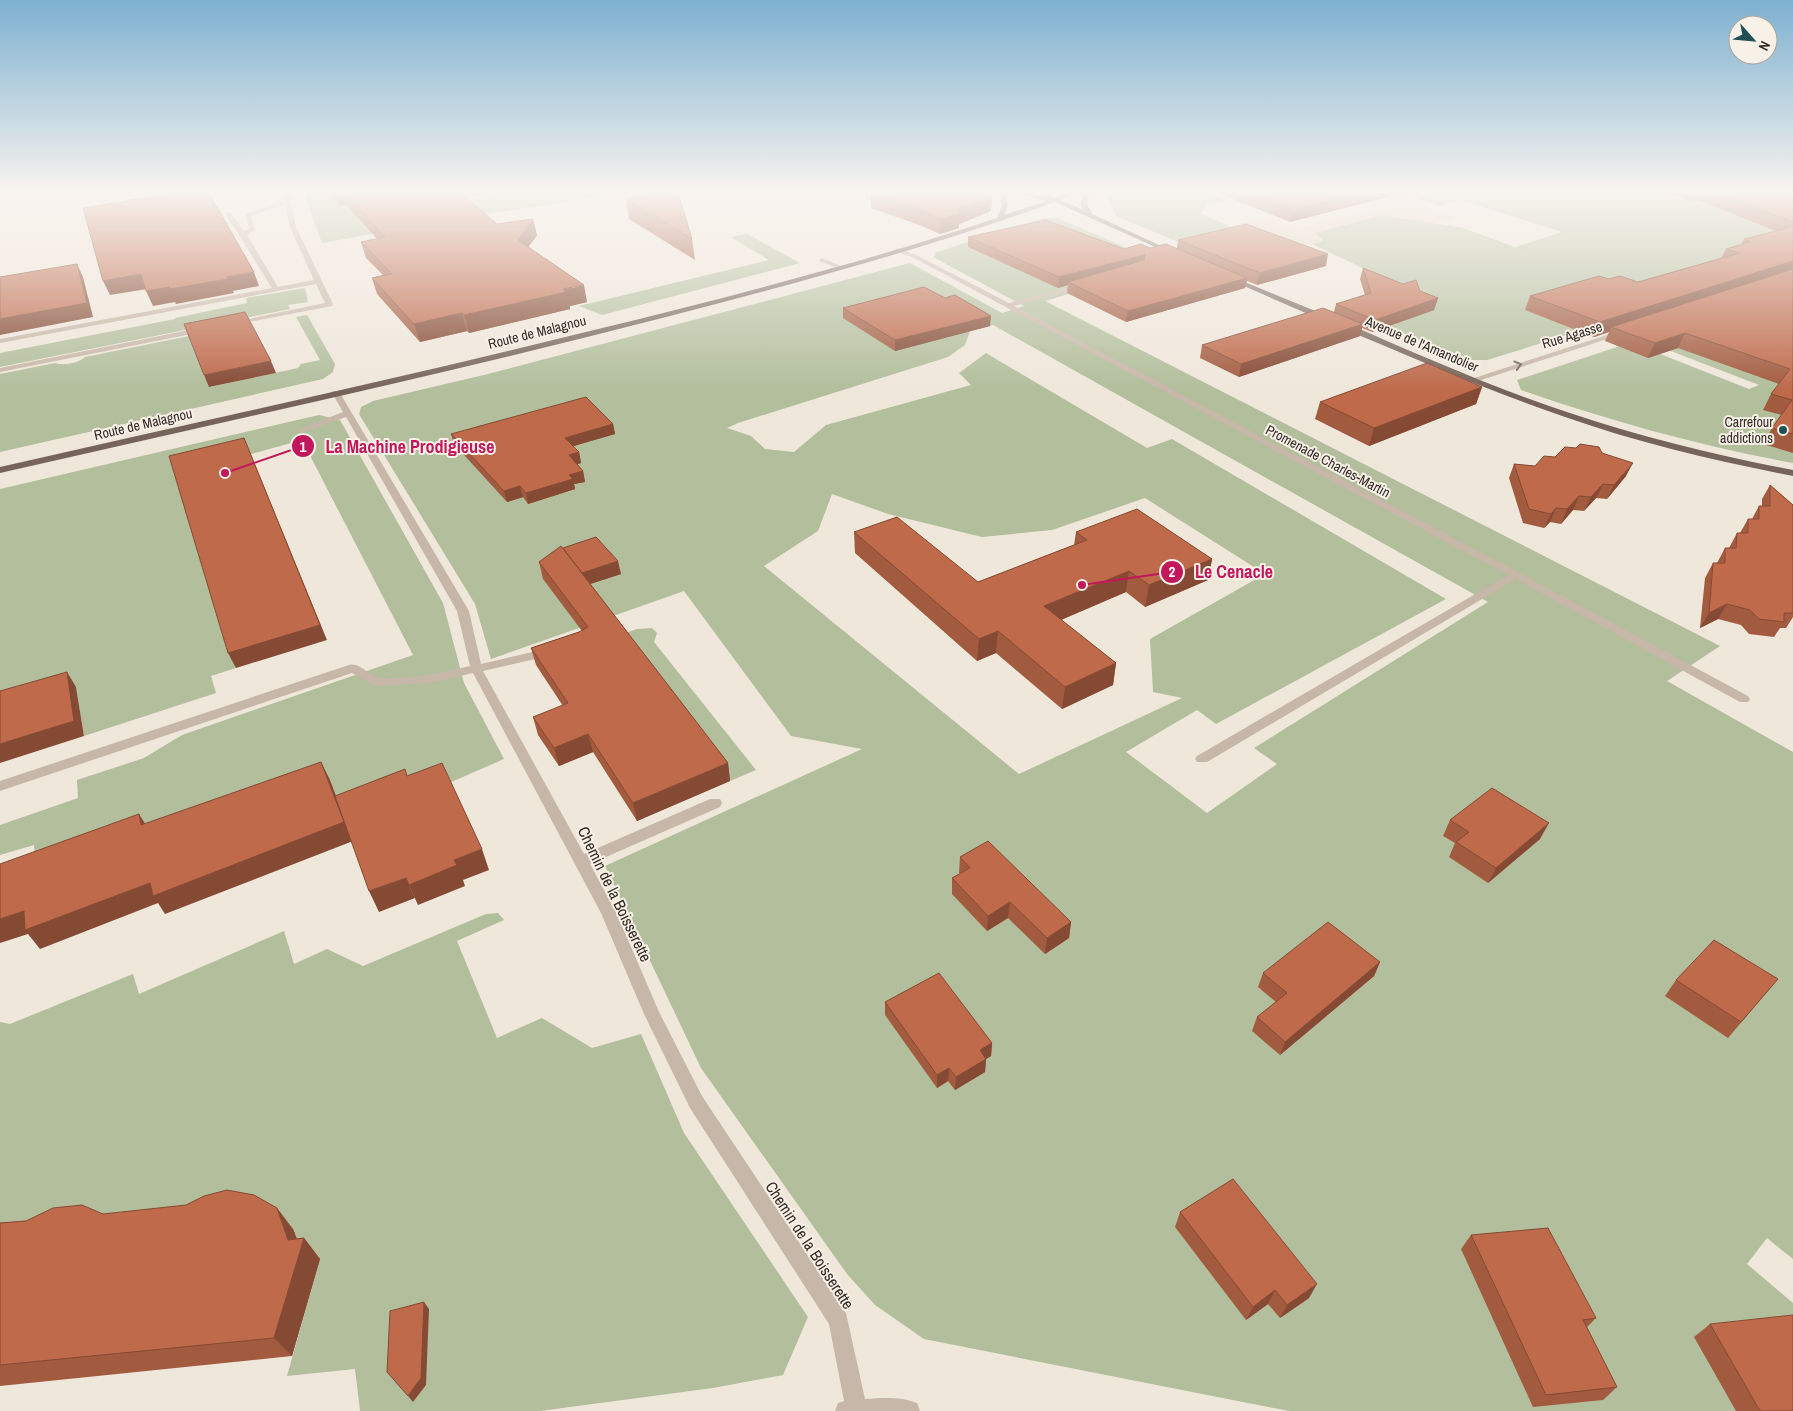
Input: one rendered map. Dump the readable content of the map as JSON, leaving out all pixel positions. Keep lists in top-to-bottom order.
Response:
{
  "streets": {
    "main road": ["Route de Malagnou", "Avenue de l'Amandolier"],
    "street": ["Rue Agasse", "Promenade Charles-Martin", "Chemin de la Boisserette"]
  },
  "crossings": [
    ["Route de Malagnou", "Chemin de la Boisserette"],
    ["Rue Agasse", "Avenue de l'Amandolier"]
  ],
  "one_way": ["Rue Agasse"],
  "places": ["Carrefour addictions", "La Machine Prodigieuse", "Le Cenacle"],
  "north": "bottom right"
}
